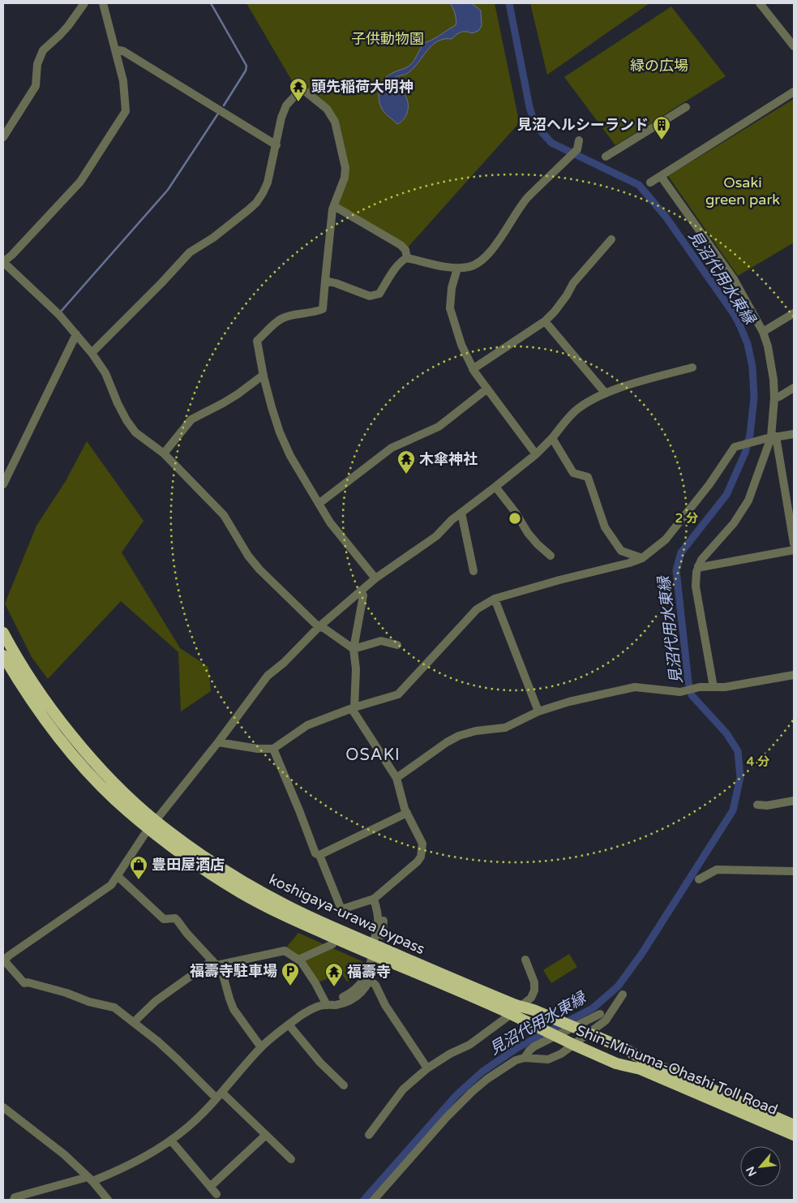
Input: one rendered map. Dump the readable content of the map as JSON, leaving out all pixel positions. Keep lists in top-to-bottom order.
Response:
{
  "streets": {
    "highway": ["koshigaya-urawa bypass", "Shin-Minuma-Ohashi Toll Road"]
  },
  "crossings": [
    ["koshigaya-urawa bypass", "Shin-Minuma-Ohashi Toll Road"]
  ],
  "districts": ["OSAKI"],
  "water": ["見沼代用水東縁"],
  "parks": ["子供動物園", "緑の広場", "Osaki green park"],
  "places": {
    "temple": ["頭先稲荷大明神", "木傘神社", "福壽寺"],
    "building": ["見沼ヘルシーランド"],
    "shop": ["豊田屋酒店"],
    "parking": ["福壽寺駐車場"]
  },
  "north": "bottom left",
  "rings": ["2 分", "4 分"]
}
